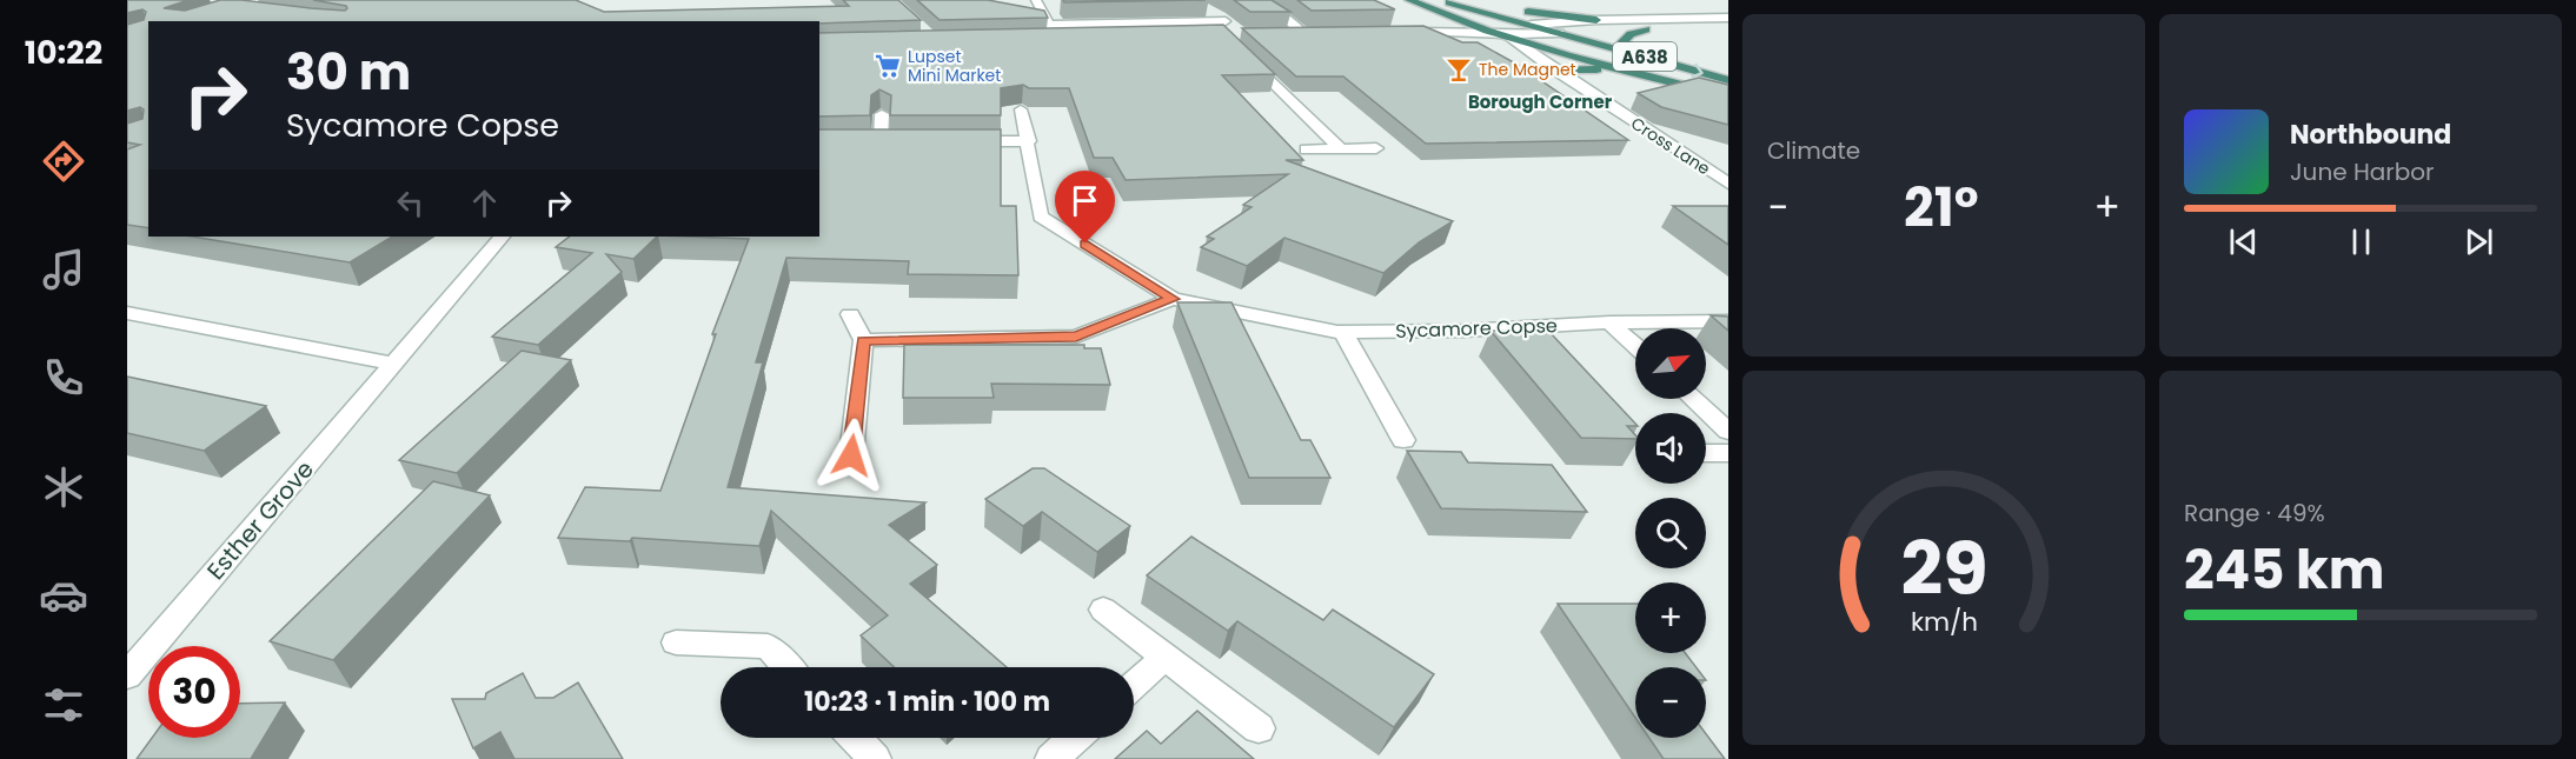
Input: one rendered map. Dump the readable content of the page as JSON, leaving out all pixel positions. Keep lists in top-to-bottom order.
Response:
{
  "streets": {
    "highway": ["A638"],
    "street": ["Cross Lane", "Sycamore Copse", "Esther Grove"]
  },
  "crossings": [
    ["A638", "Cross Lane"]
  ],
  "districts": ["Borough Corner"],
  "places": {
    "supermarket": ["Lupset Mini Market"],
    "bar": ["The Magnet"]
  },
  "north": "top right",
  "page": {
    "tabs": "10:22",
    "tile": [
      "Climate",
      ["Range · 49%", "245 km"]
    ],
    "turn": ["30 m", "Sycamore Copse"],
    "song": ["Northbound", "June Harbor"],
    "heat": ["−", "21°", "+"],
    "map_buttons": ["+", "−"],
    "limit": "30",
    "trip": "10:23 · 1 min · 100 m",
    "gauge": ["29", "km/h"]
  }
}
